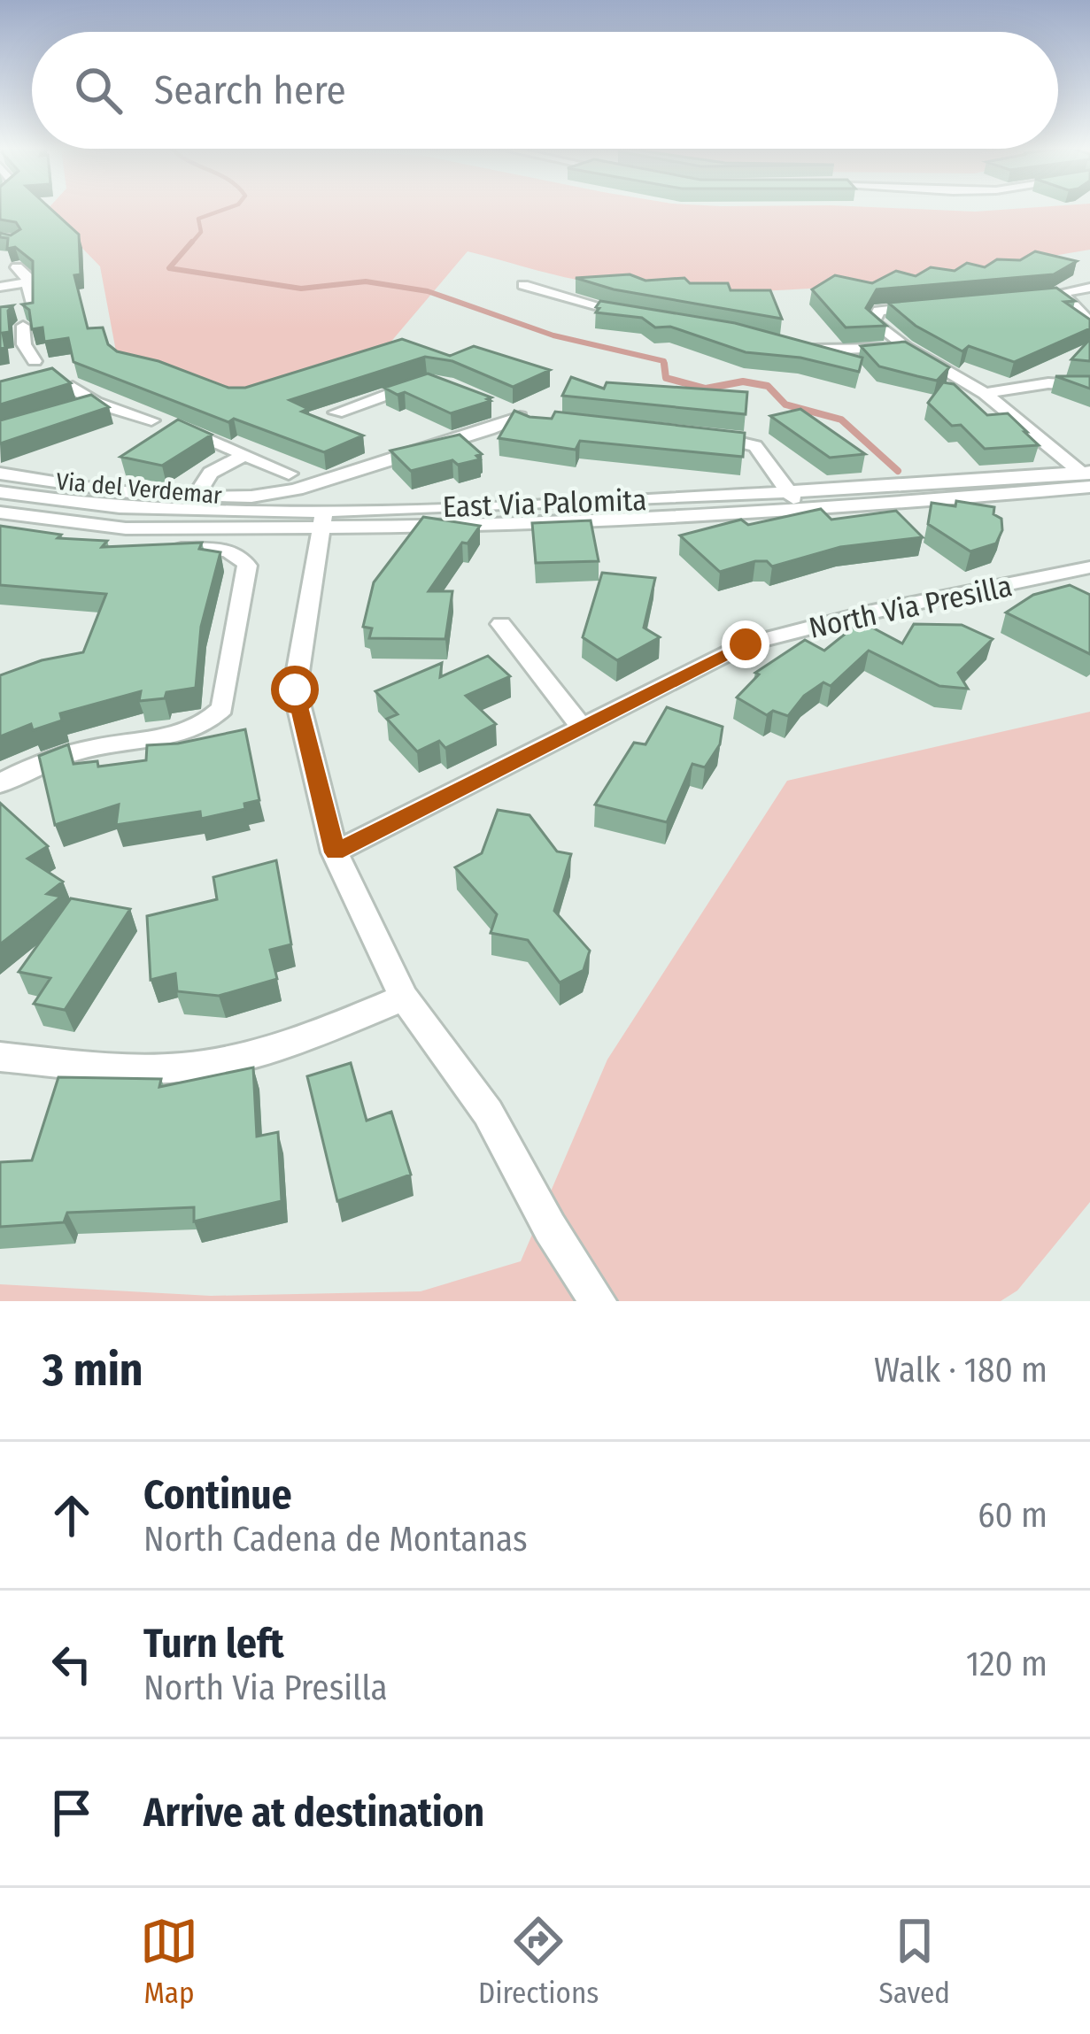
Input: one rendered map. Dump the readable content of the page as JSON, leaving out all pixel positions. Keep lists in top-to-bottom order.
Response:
{
  "streets": {
    "street": ["Via del Verdemar", "East Via Palomita", "North Via Presilla"]
  },
  "page": {
    "search": "Search here",
    "heading": ["3 min", "Walk · 180 m"],
    "list": [
      ["Continue", "North Cadena de Montanas", "60 m"],
      ["Turn left", "North Via Presilla", "120 m"],
      "Arrive at destination"
    ],
    "nav": ["Map", "Directions", "Saved"]
  }
}
